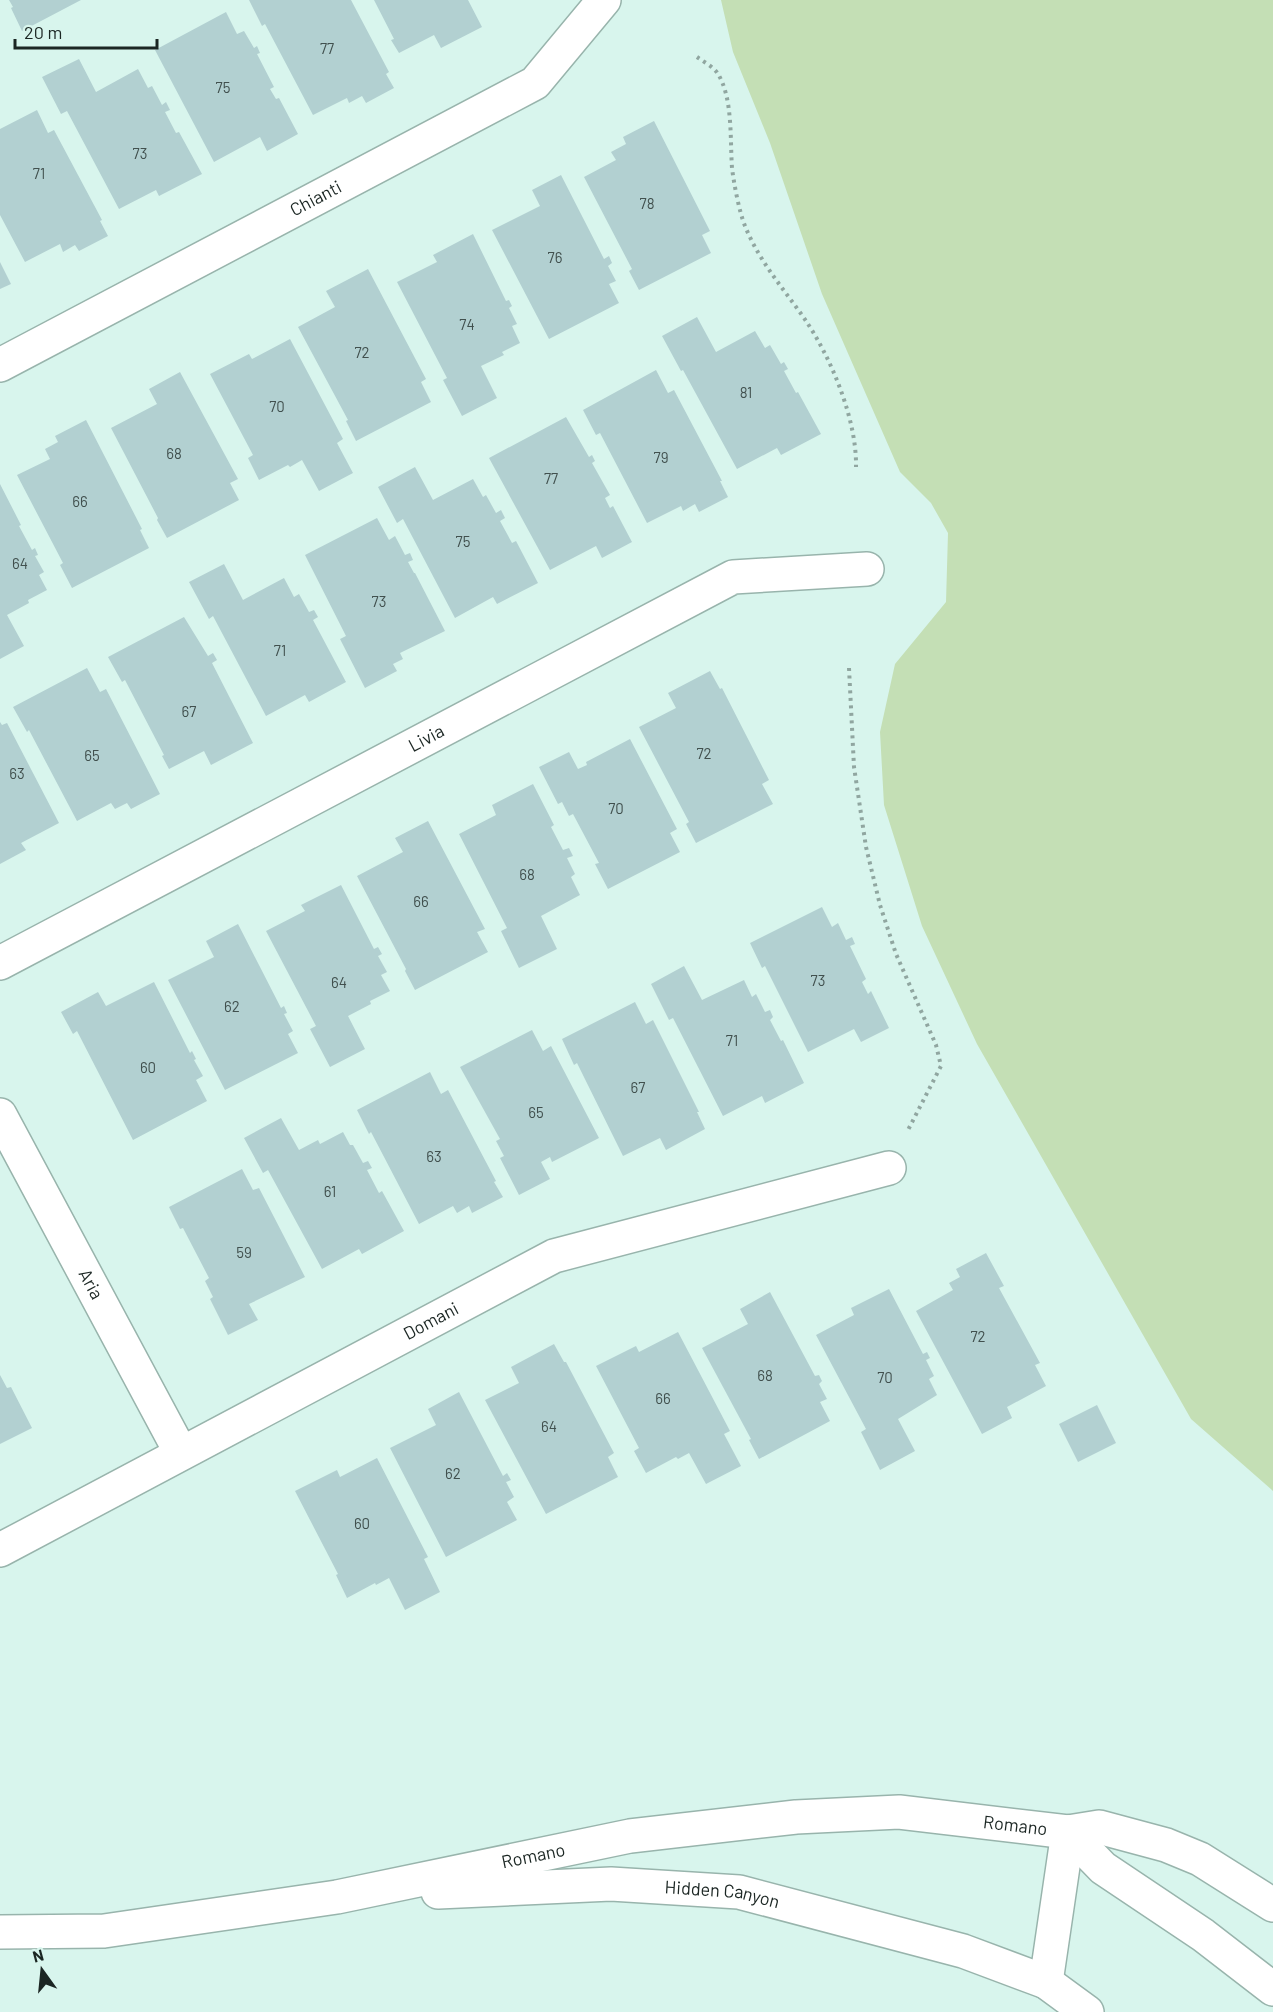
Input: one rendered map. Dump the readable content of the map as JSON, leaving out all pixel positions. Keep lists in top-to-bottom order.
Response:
{
  "streets": {
    "street": [
      "Chianti",
      "Livia",
      "Aria",
      "Domani",
      "Romano",
      "Hidden Canyon"
    ]
  },
  "crossings": [
    ["Aria", "Domani"],
    ["Romano", "Hidden Canyon"]
  ],
  "house_numbers": [
    "77",
    "75",
    "73",
    "71",
    "78",
    "76",
    "74",
    "72",
    "81",
    "70",
    "68",
    "79",
    "77",
    "66",
    "75",
    "64",
    "73",
    "71",
    "67",
    "72",
    "65",
    "63",
    "70",
    "68",
    "66",
    "73",
    "64",
    "62",
    "71",
    "60",
    "67",
    "65",
    "63",
    "61",
    "59",
    "72",
    "68",
    "70",
    "66",
    "64",
    "62",
    "60"
  ],
  "scale_bar": "20 m",
  "north": "top"
}
